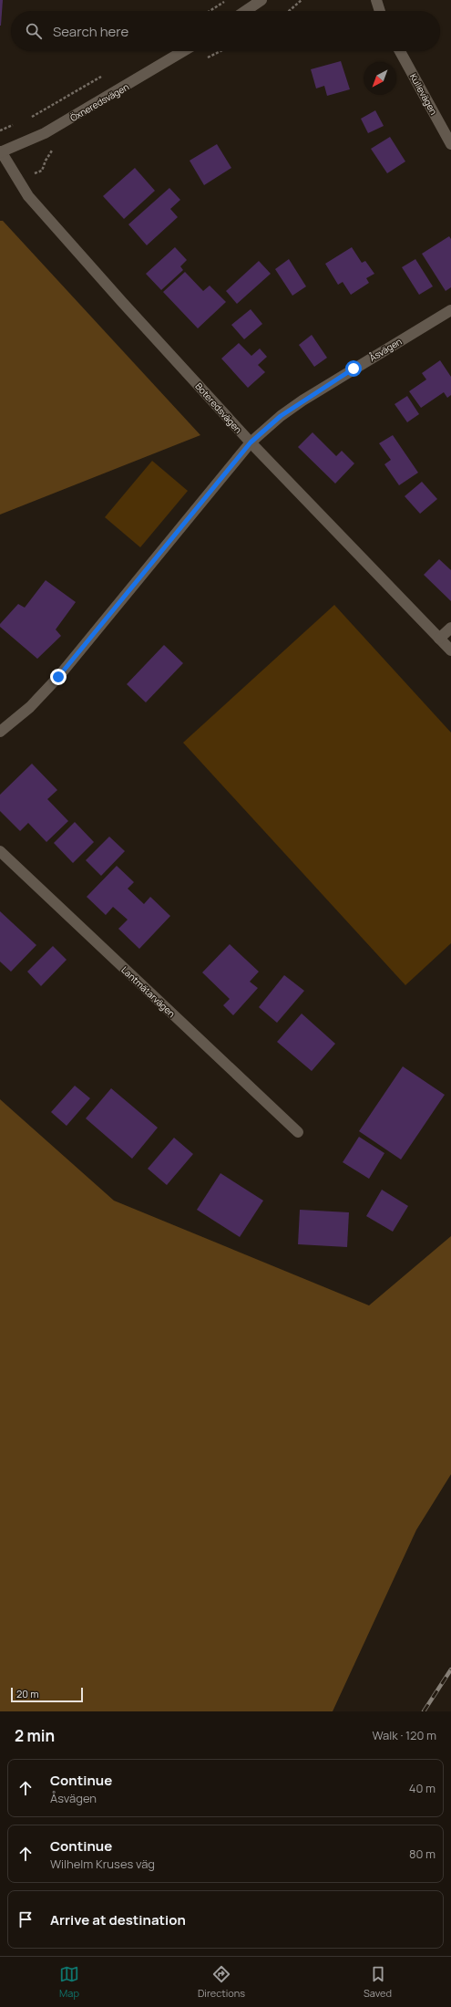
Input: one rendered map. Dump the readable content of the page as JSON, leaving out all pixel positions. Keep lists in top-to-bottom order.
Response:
{
  "streets": {
    "street": [
      "Kullevägen",
      "Öxneredsvägen",
      "Åsvägen",
      "Boteredsvägen",
      "Lantmätarvägen"
    ]
  },
  "crossings": [
    ["Öxneredsvägen", "Boteredsvägen"],
    ["Åsvägen", "Boteredsvägen"]
  ],
  "scale_bar": "20 m",
  "north": "bottom left",
  "page": {
    "search": "Search here",
    "scale": "20 m",
    "heading": ["2 min", "Walk · 120 m"],
    "list": [
      ["Continue", "Åsvägen", "40 m"],
      ["Continue", "Wilhelm Kruses väg", "80 m"],
      "Arrive at destination"
    ],
    "nav": ["Map", "Directions", "Saved"]
  }
}
